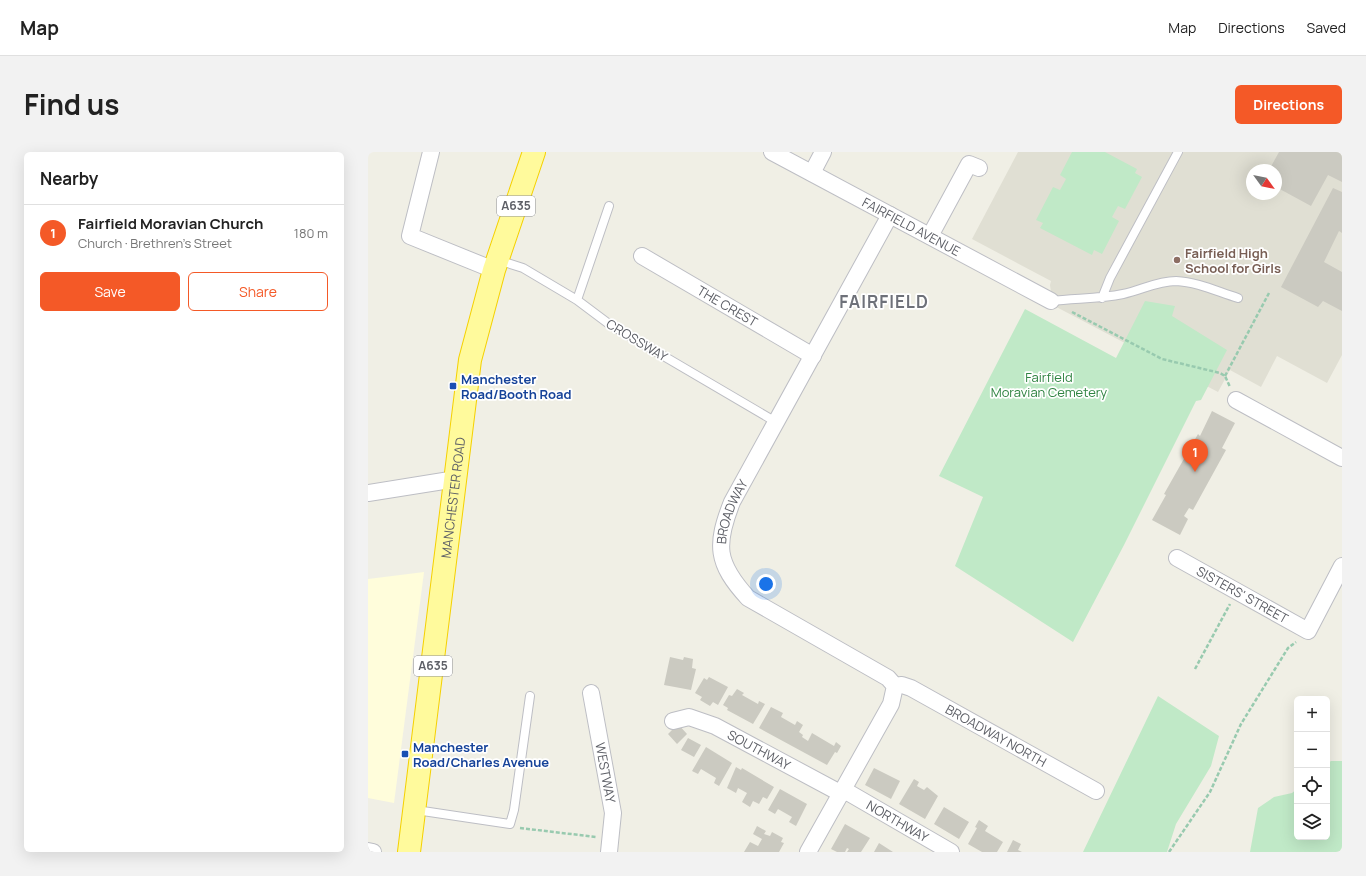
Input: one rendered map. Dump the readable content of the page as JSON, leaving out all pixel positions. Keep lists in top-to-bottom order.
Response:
{
  "streets": {
    "highway": ["A635", "MANCHESTER ROAD"],
    "street": [
      "FAIRFIELD AVENUE",
      "THE CREST",
      "BROADWAY",
      "SISTERS' STREET",
      "BROADWAY NORTH",
      "SOUTHWAY",
      "WESTWAY",
      "NORTHWAY"
    ],
    "lane": ["CROSSWAY"]
  },
  "crossings": [
    ["FAIRFIELD AVENUE", "BROADWAY"],
    ["THE CREST", "BROADWAY"],
    ["CROSSWAY", "MANCHESTER ROAD"],
    ["CROSSWAY", "BROADWAY"],
    ["BROADWAY", "BROADWAY NORTH"],
    ["SOUTHWAY", "NORTHWAY"]
  ],
  "districts": ["FAIRFIELD"],
  "parks": ["Fairfield Moravian Cemetery"],
  "places": {
    "other": ["Fairfield High School for Girls"],
    "transit": ["Manchester Road/Booth Road", "Manchester Road/Charles Avenue"]
  },
  "north": "bottom right",
  "page": {
    "header": "Map",
    "nav": ["Map", "Directions", "Saved"],
    "title": "Find us",
    "buttons": [
      "Directions",
      ["Save", "Share"]
    ],
    "heading": "Nearby",
    "list": [
      {
        "mark": "1",
        "name": "Fairfield Moravian Church",
        "note": "Church · Brethren's Street",
        "value": "180 m"
      }
    ],
    "pins": "1",
    "map_buttons": ["+", "−"]
  }
}
